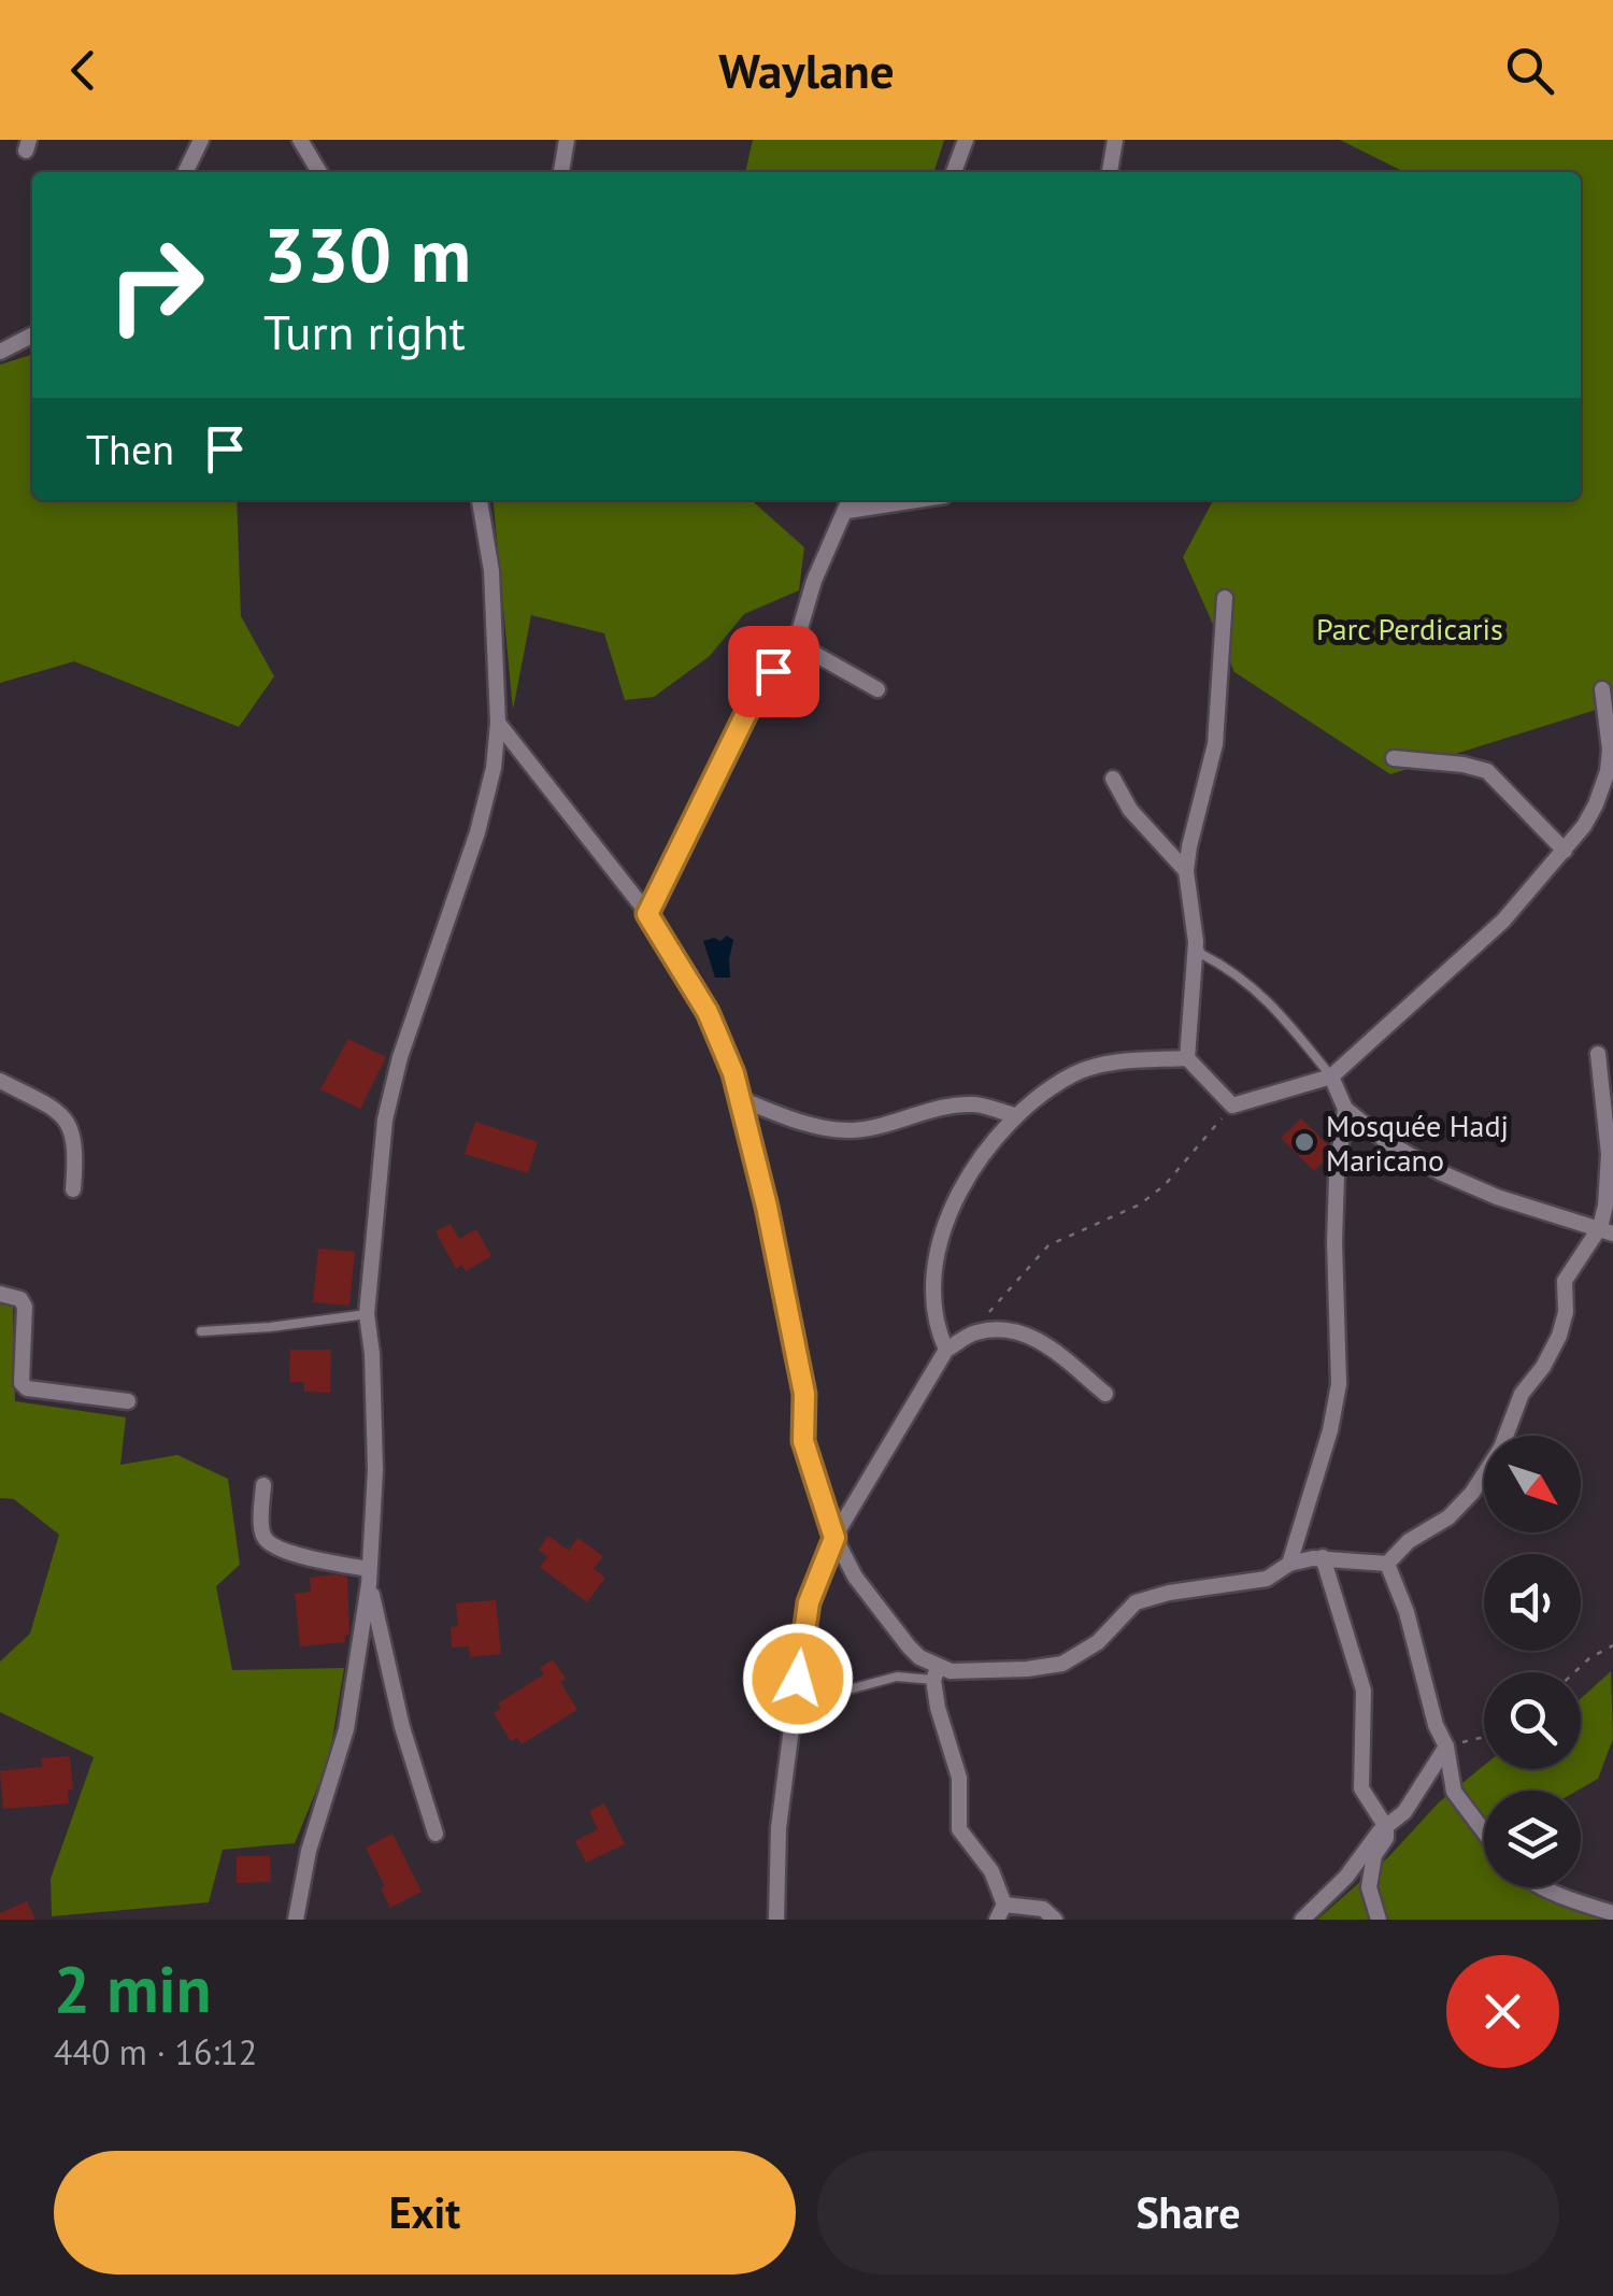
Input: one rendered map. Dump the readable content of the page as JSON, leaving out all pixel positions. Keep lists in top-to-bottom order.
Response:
{
  "parks": ["Parc Perdicaris"],
  "places": ["Mosquée Hadj Maricano"],
  "north": "bottom right",
  "page": {
    "header": "Waylane",
    "turn": ["330 m", "Turn right"],
    "then": "Then",
    "heading": ["2 min", "440 m · 16:12"],
    "buttons": ["Exit", "Share"]
  }
}
